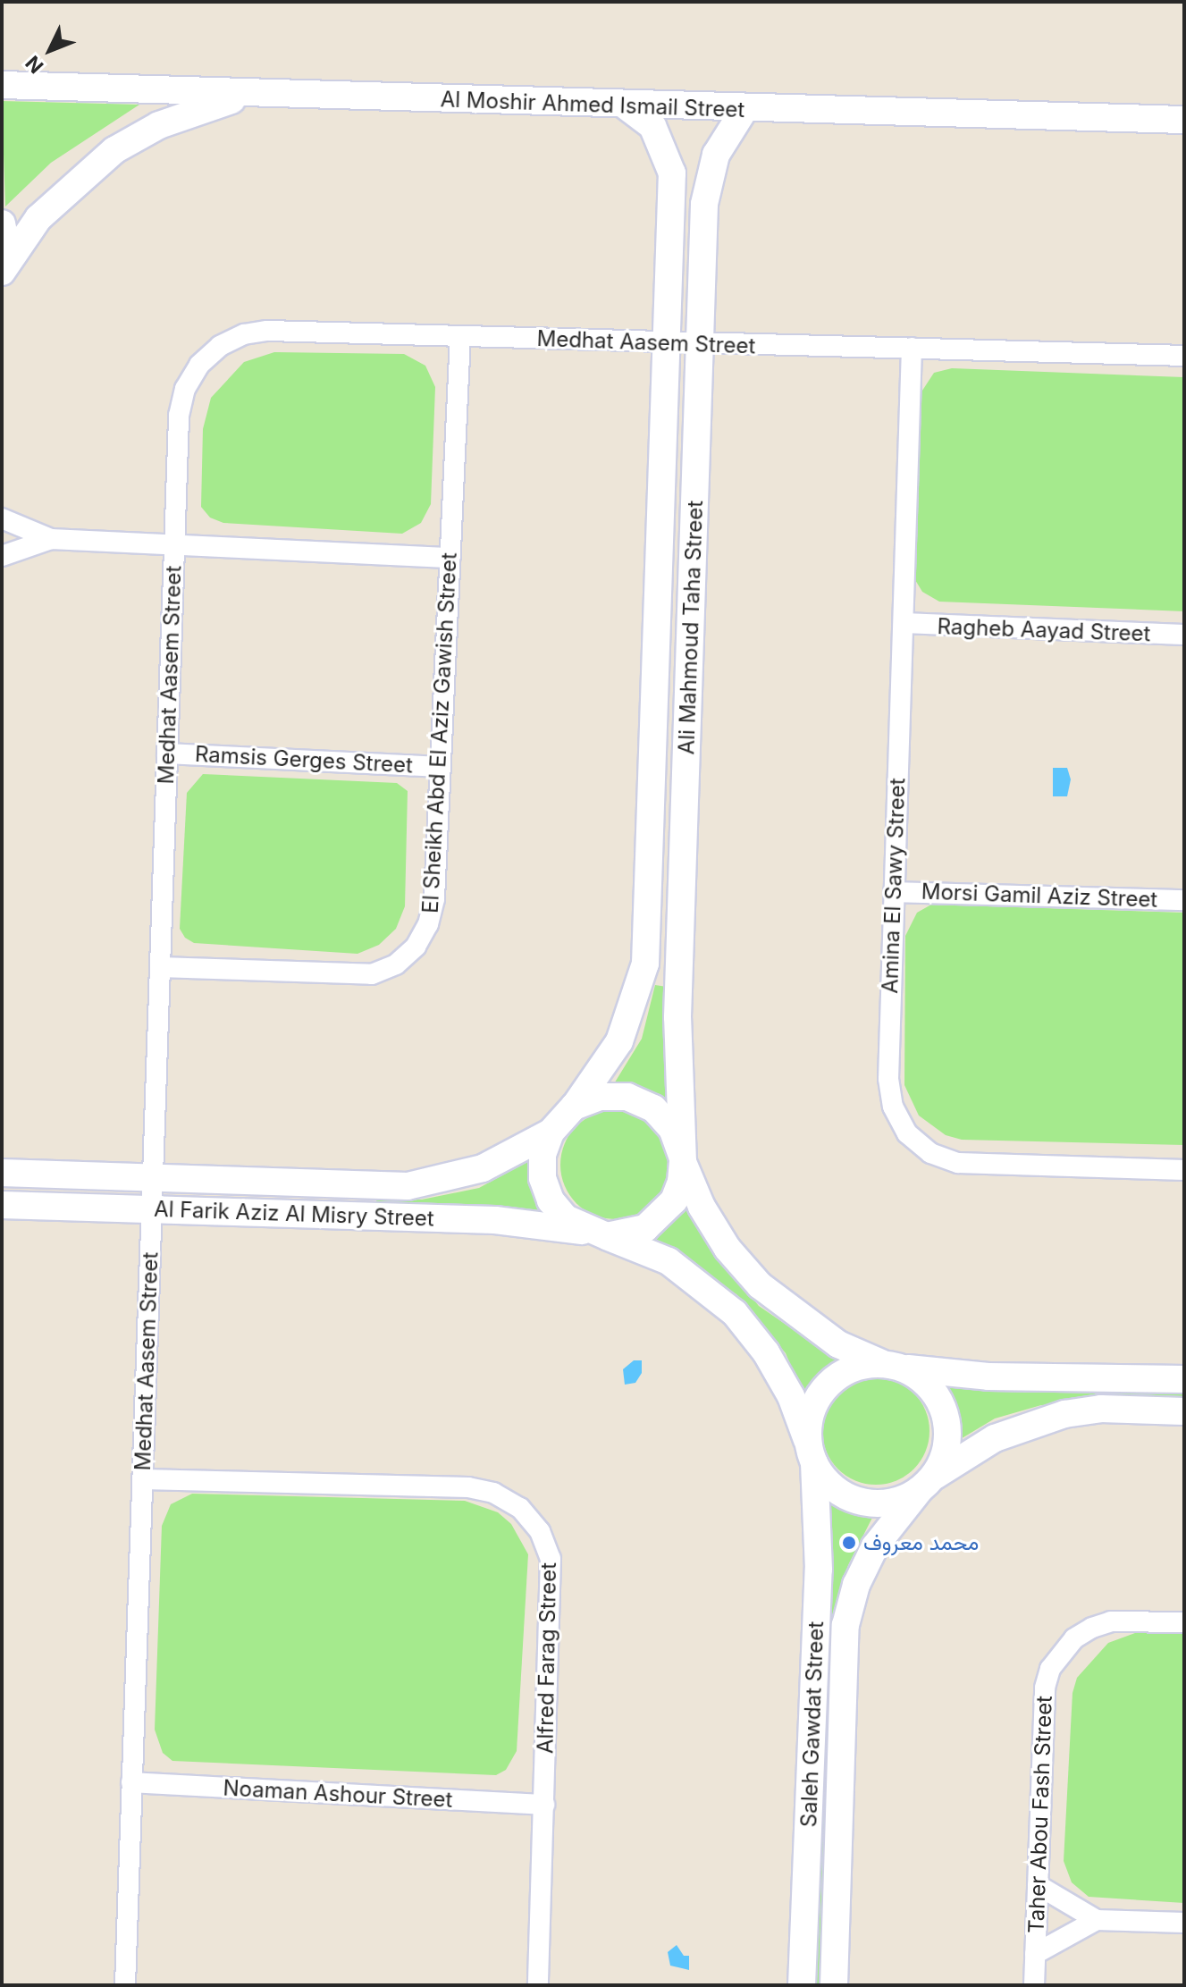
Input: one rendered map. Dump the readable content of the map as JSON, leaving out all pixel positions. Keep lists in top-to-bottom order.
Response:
{
  "streets": {
    "street": [
      "Al Moshir Ahmed Ismail Street",
      "Medhat Aasem Street",
      "Ali Mahmoud Taha Street",
      "Ragheb Aayad Street",
      "El Sheikh Abd El Aziz Gawish Street",
      "Ramsis Gerges Street",
      "Amina El Sawy Street",
      "Morsi Gamil Aziz Street",
      "Al Farik Aziz Al Misry Street",
      "Alfred Farag Street",
      "Saleh Gawdat Street",
      "Noaman Ashour Street",
      "Taher Abou Fash Street"
    ]
  },
  "crossings": [
    ["Al Moshir Ahmed Ismail Street", "Ali Mahmoud Taha Street"],
    ["Medhat Aasem Street", "Ali Mahmoud Taha Street"],
    ["Medhat Aasem Street", "El Sheikh Abd El Aziz Gawish Street"],
    ["Medhat Aasem Street", "Ramsis Gerges Street"],
    ["Medhat Aasem Street", "Amina El Sawy Street"],
    ["Medhat Aasem Street", "Al Farik Aziz Al Misry Street"],
    ["Medhat Aasem Street", "Alfred Farag Street"],
    ["Medhat Aasem Street", "Noaman Ashour Street"],
    ["Ali Mahmoud Taha Street", "Al Farik Aziz Al Misry Street"],
    ["Ragheb Aayad Street", "Amina El Sawy Street"],
    ["El Sheikh Abd El Aziz Gawish Street", "Ramsis Gerges Street"],
    ["Amina El Sawy Street", "Morsi Gamil Aziz Street"],
    ["Al Farik Aziz Al Misry Street", "Saleh Gawdat Street"],
    ["Alfred Farag Street", "Noaman Ashour Street"]
  ],
  "places": ["محمد معروف"],
  "north": "bottom left"
}
